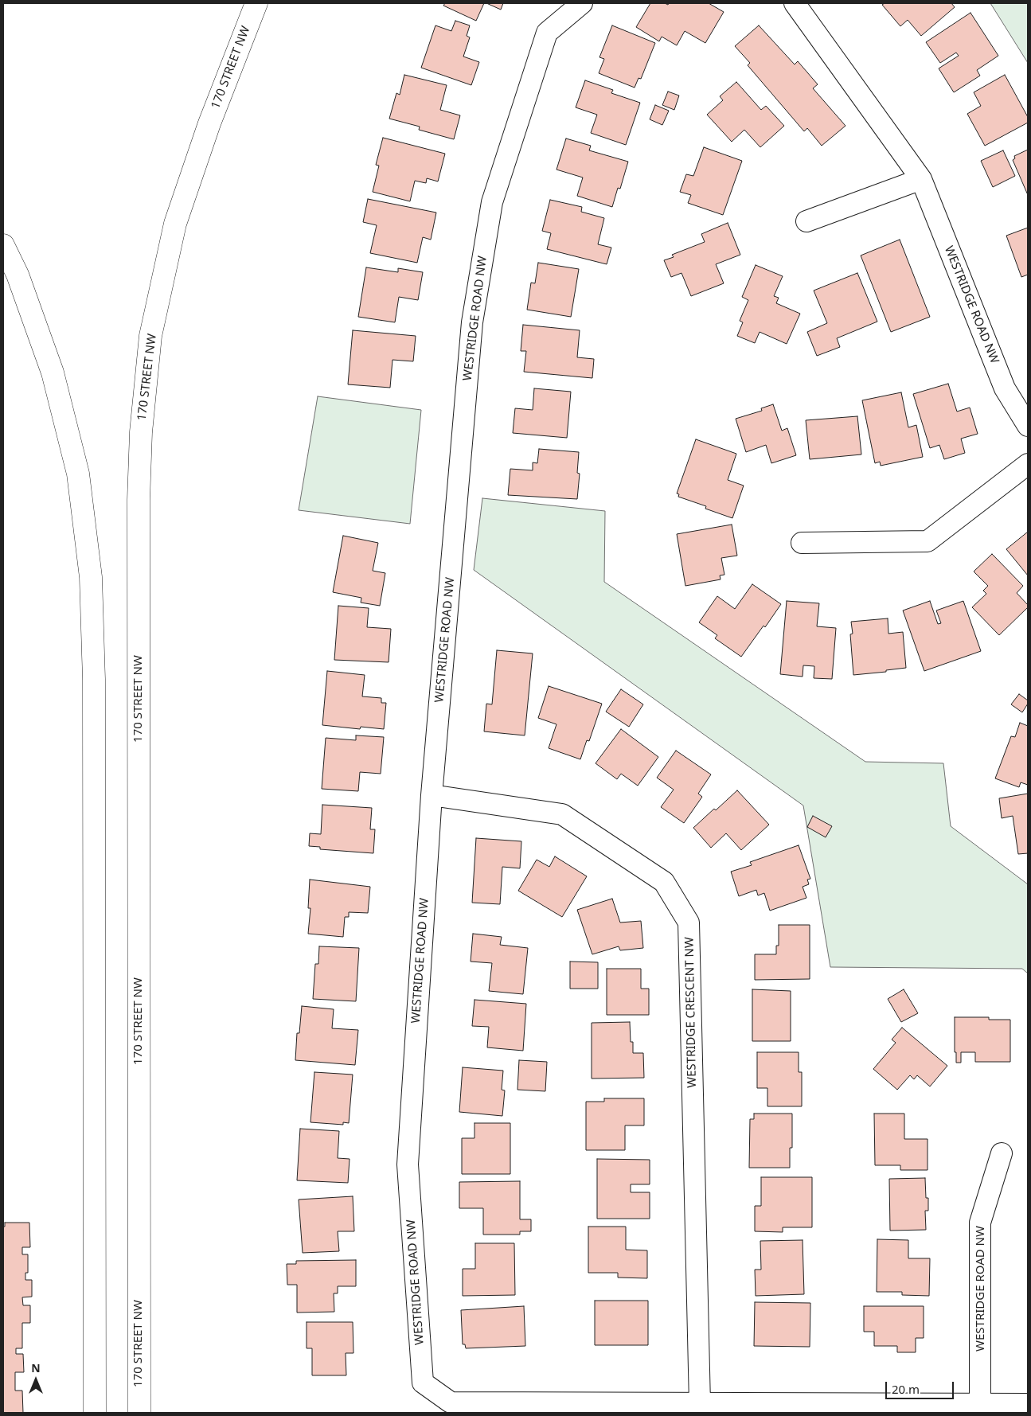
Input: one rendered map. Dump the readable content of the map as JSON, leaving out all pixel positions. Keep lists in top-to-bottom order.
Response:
{
  "streets": {
    "main road": ["170 STREET NW"],
    "street": ["WESTRIDGE ROAD NW", "WESTRIDGE CRESCENT NW"]
  },
  "crossings": [
    ["WESTRIDGE ROAD NW", "WESTRIDGE CRESCENT NW"]
  ],
  "scale_bar": "20 m",
  "north": "top"
}
